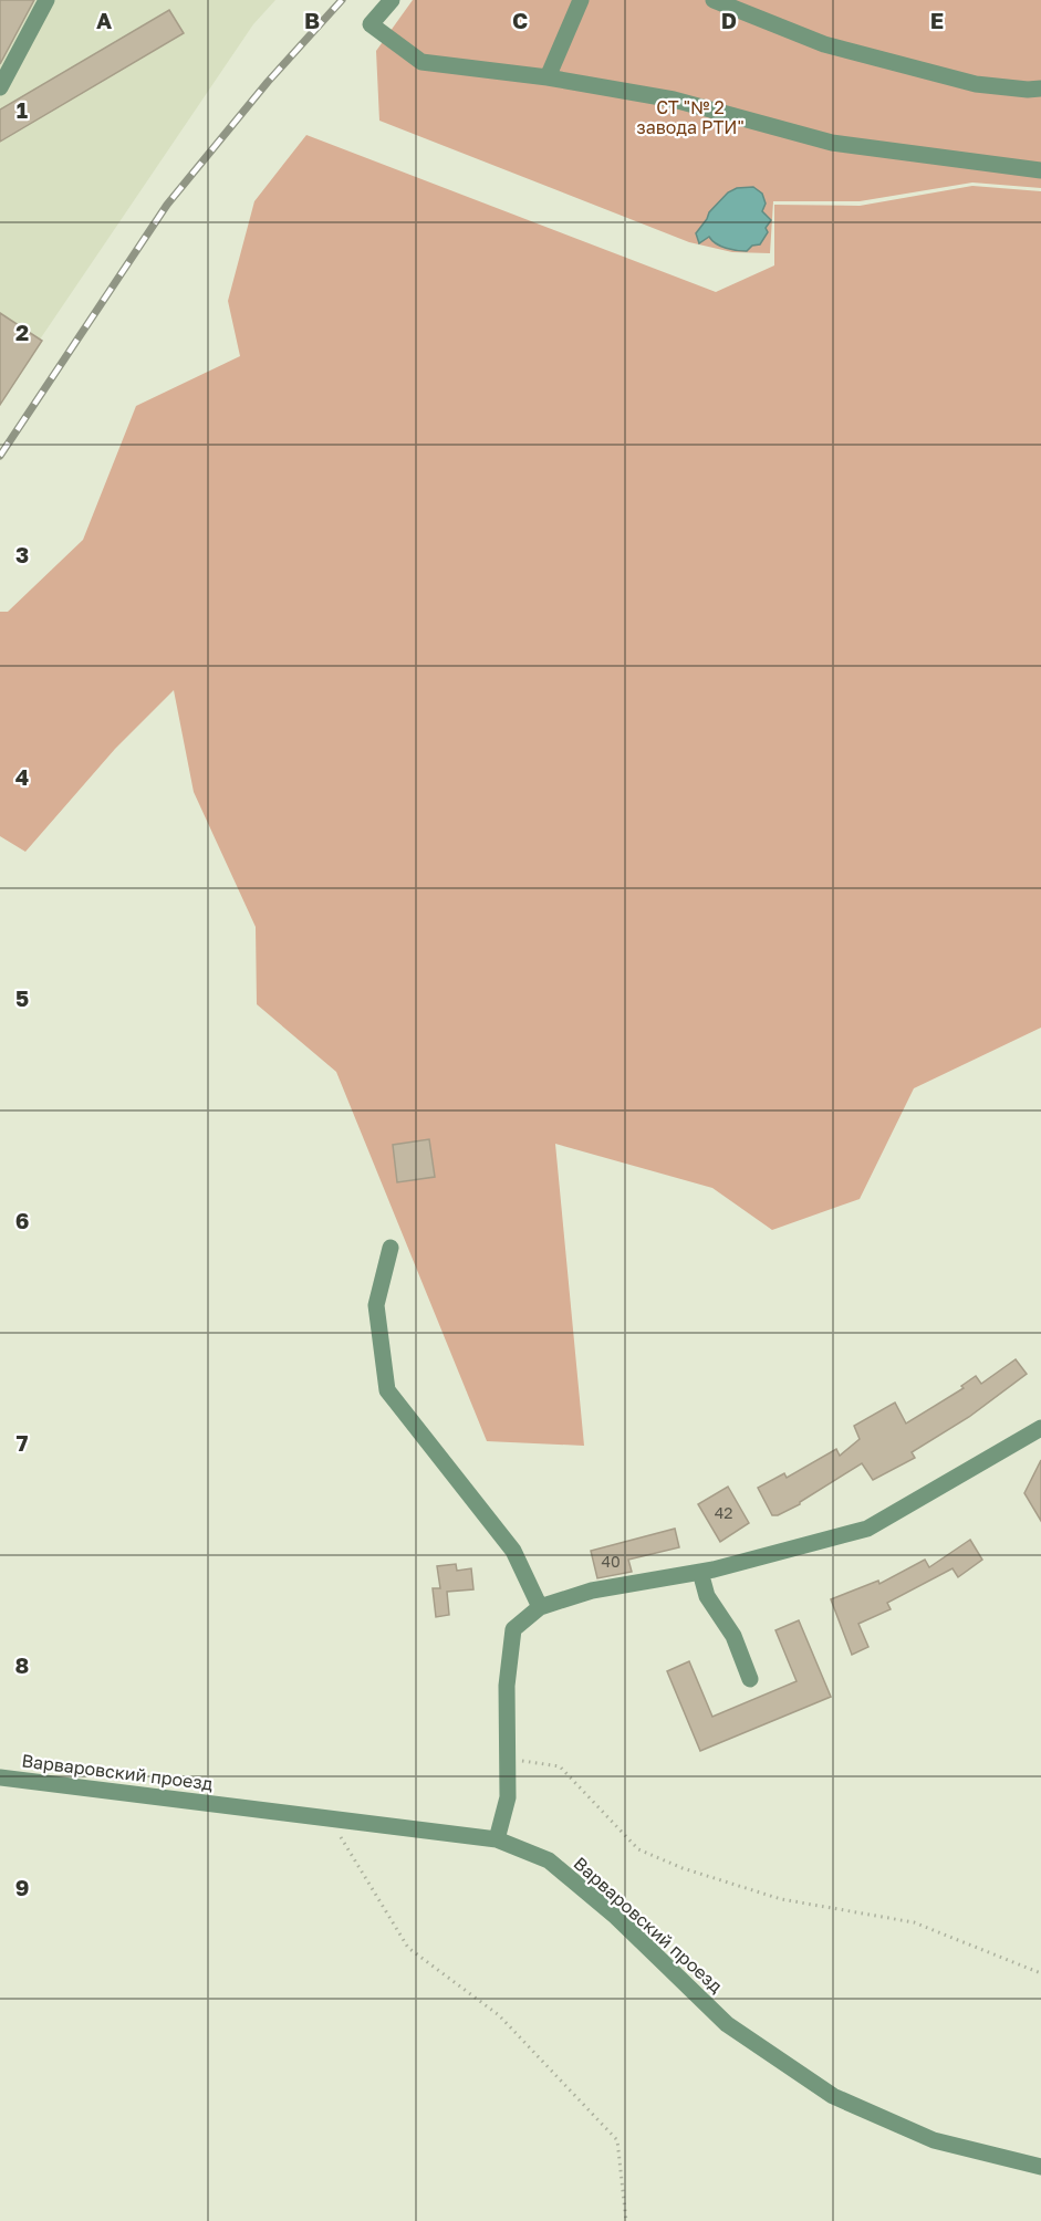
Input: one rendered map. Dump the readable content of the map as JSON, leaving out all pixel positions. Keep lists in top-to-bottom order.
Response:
{
  "streets": {
    "street": ["Варваровский проезд"]
  },
  "parks": ["СТ \"№ 2 завода РТИ\""],
  "house_numbers": ["42", "40"],
  "grid": {
    "columns": [
      "A",
      "B",
      "C",
      "D",
      "E"
    ],
    "rows": [
      "1",
      "2",
      "3",
      "4",
      "5",
      "6",
      "7",
      "8",
      "9"
    ]
  }
}
